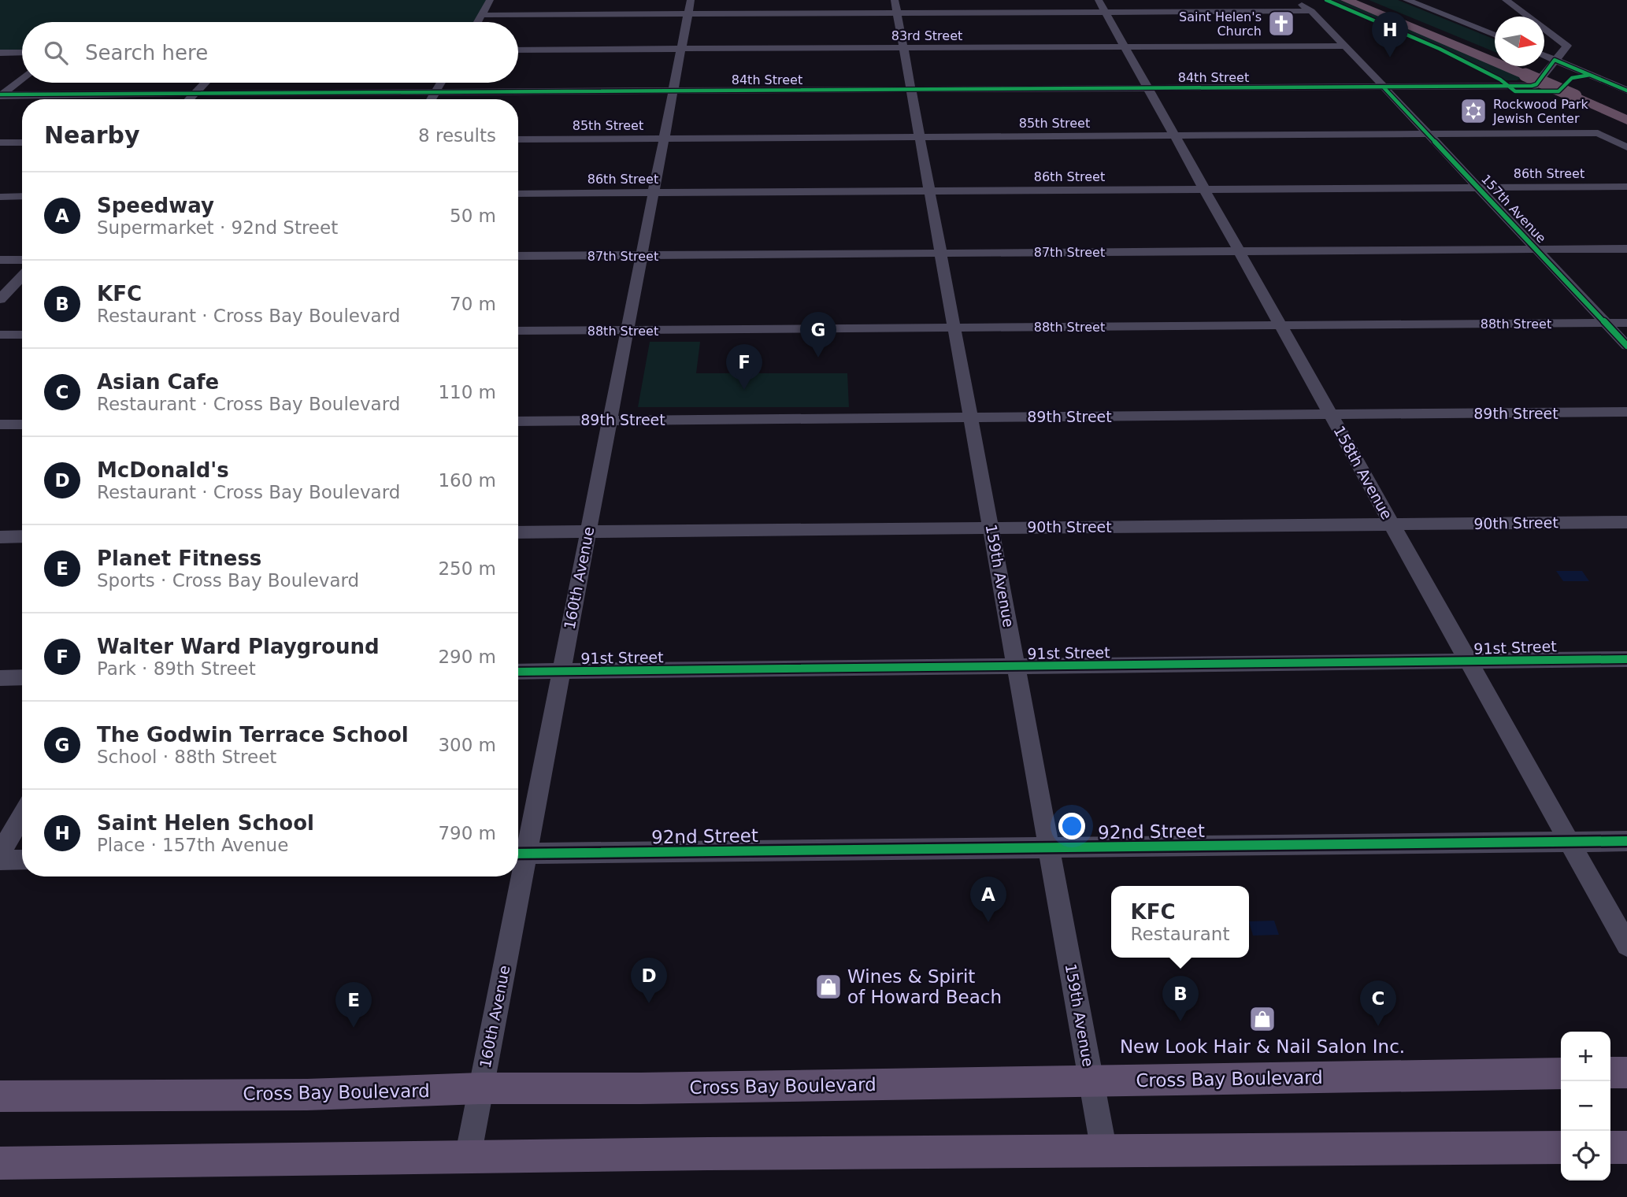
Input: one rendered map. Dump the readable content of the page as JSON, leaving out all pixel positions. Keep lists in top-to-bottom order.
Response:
{
  "streets": {
    "main road": ["Cross Bay Boulevard"],
    "street": [
      "83rd Street",
      "84th Street",
      "85th Street",
      "86th Street",
      "157th Avenue",
      "87th Street",
      "88th Street",
      "89th Street",
      "158th Avenue",
      "90th Street",
      "159th Avenue",
      "160th Avenue",
      "91st Street",
      "92nd Street"
    ]
  },
  "crossings": [
    ["83rd Street", "157th Avenue"],
    ["83rd Street", "158th Avenue"],
    ["83rd Street", "159th Avenue"],
    ["83rd Street", "160th Avenue"],
    ["84th Street", "157th Avenue"],
    ["84th Street", "158th Avenue"],
    ["84th Street", "159th Avenue"],
    ["84th Street", "160th Avenue"],
    ["85th Street", "157th Avenue"],
    ["85th Street", "158th Avenue"],
    ["85th Street", "159th Avenue"],
    ["85th Street", "160th Avenue"],
    ["86th Street", "157th Avenue"],
    ["86th Street", "158th Avenue"],
    ["86th Street", "159th Avenue"],
    ["86th Street", "160th Avenue"],
    ["157th Avenue", "87th Street"],
    ["157th Avenue", "88th Street"],
    ["87th Street", "158th Avenue"],
    ["87th Street", "159th Avenue"],
    ["87th Street", "160th Avenue"],
    ["88th Street", "158th Avenue"],
    ["88th Street", "159th Avenue"],
    ["88th Street", "160th Avenue"],
    ["89th Street", "158th Avenue"],
    ["89th Street", "159th Avenue"],
    ["89th Street", "160th Avenue"],
    ["158th Avenue", "90th Street"],
    ["158th Avenue", "91st Street"],
    ["158th Avenue", "92nd Street"],
    ["90th Street", "159th Avenue"],
    ["90th Street", "160th Avenue"],
    ["159th Avenue", "91st Street"],
    ["159th Avenue", "92nd Street"],
    ["159th Avenue", "Cross Bay Boulevard"],
    ["160th Avenue", "91st Street"],
    ["160th Avenue", "92nd Street"],
    ["160th Avenue", "Cross Bay Boulevard"]
  ],
  "places": {
    "church": ["Saint Helen's Church"],
    "synagogue": ["Rockwood Park Jewish Center"],
    "shop": ["Wines & Spirit of Howard Beach", "New Look Hair & Nail Salon Inc."]
  },
  "north": "right",
  "page": {
    "pins": [
      "H",
      "G",
      "F",
      "A",
      "D",
      "B",
      "C",
      "E"
    ],
    "search": "Search here",
    "heading": ["Nearby", "8 results"],
    "list": [
      {
        "mark": "A",
        "name": "Speedway",
        "note": "Supermarket · 92nd Street",
        "value": "50 m"
      },
      {
        "mark": "B",
        "name": "KFC",
        "note": "Restaurant · Cross Bay Boulevard",
        "value": "70 m"
      },
      {
        "mark": "C",
        "name": "Asian Cafe",
        "note": "Restaurant · Cross Bay Boulevard",
        "value": "110 m"
      },
      {
        "mark": "D",
        "name": "McDonald's",
        "note": "Restaurant · Cross Bay Boulevard",
        "value": "160 m"
      },
      {
        "mark": "E",
        "name": "Planet Fitness",
        "note": "Sports · Cross Bay Boulevard",
        "value": "250 m"
      },
      {
        "mark": "F",
        "name": "Walter Ward Playground",
        "note": "Park · 89th Street",
        "value": "290 m"
      },
      {
        "mark": "G",
        "name": "The Godwin Terrace School",
        "note": "School · 88th Street",
        "value": "300 m"
      },
      {
        "mark": "H",
        "name": "Saint Helen School",
        "note": "Place · 157th Avenue",
        "value": "790 m"
      }
    ],
    "popup": ["KFC", "Restaurant"],
    "map_buttons": ["+", "−"]
  }
}
